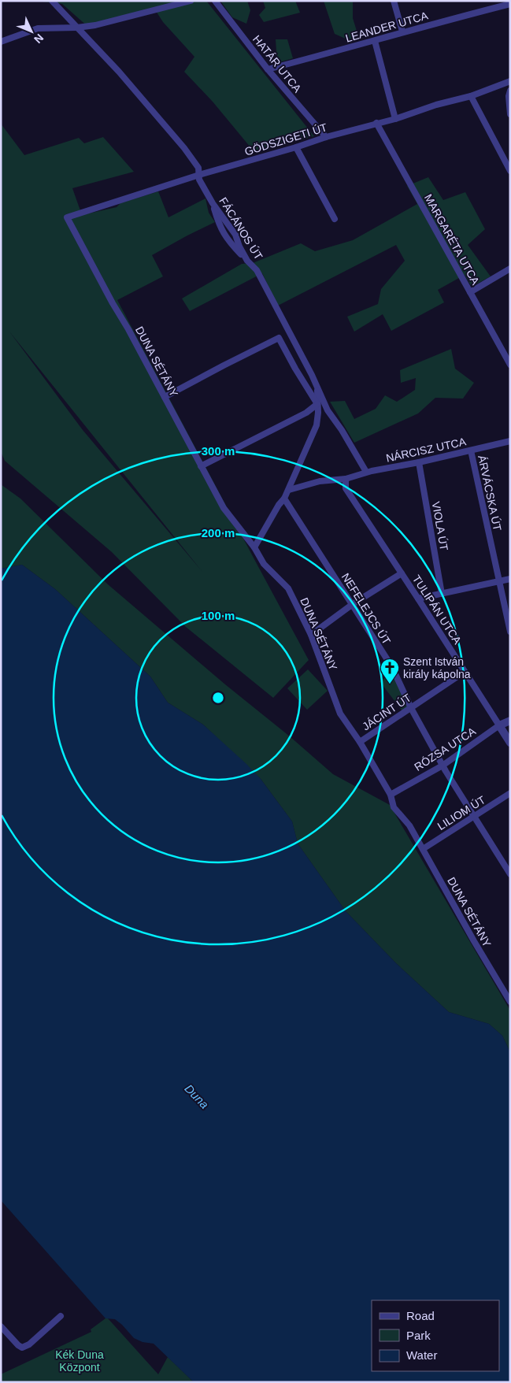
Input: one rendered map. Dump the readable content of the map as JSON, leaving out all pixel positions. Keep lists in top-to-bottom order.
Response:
{
  "streets": {
    "street": [
      "LEANDER UTCA",
      "HATÁR UTCA",
      "GÖDSZIGETI ÚT",
      "FÁCÁNOS ÚT",
      "MARGARÉTA UTCA",
      "DUNA SÉTÁNY",
      "NÁRCISZ UTCA",
      "ÁRVÁCSKA ÚT",
      "VIOLA ÚT",
      "NEFELEJCS ÚT",
      "TULIPÁN UTCA",
      "JÁCINT ÚT",
      "RÓZSA UTCA",
      "LILIOM ÚT"
    ]
  },
  "crossings": [
    ["LEANDER UTCA", "HATÁR UTCA"],
    ["HATÁR UTCA", "GÖDSZIGETI ÚT"],
    ["GÖDSZIGETI ÚT", "FÁCÁNOS ÚT"],
    ["GÖDSZIGETI ÚT", "MARGARÉTA UTCA"],
    ["GÖDSZIGETI ÚT", "DUNA SÉTÁNY"],
    ["FÁCÁNOS ÚT", "NÁRCISZ UTCA"],
    ["DUNA SÉTÁNY", "JÁCINT ÚT"],
    ["DUNA SÉTÁNY", "RÓZSA UTCA"],
    ["DUNA SÉTÁNY", "LILIOM ÚT"],
    ["NÁRCISZ UTCA", "ÁRVÁCSKA ÚT"],
    ["NÁRCISZ UTCA", "VIOLA ÚT"],
    ["NÁRCISZ UTCA", "TULIPÁN UTCA"],
    ["NEFELEJCS ÚT", "JÁCINT ÚT"],
    ["NEFELEJCS ÚT", "RÓZSA UTCA"],
    ["NEFELEJCS ÚT", "LILIOM ÚT"],
    ["TULIPÁN UTCA", "JÁCINT ÚT"],
    ["TULIPÁN UTCA", "RÓZSA UTCA"]
  ],
  "water": ["Duna"],
  "parks": ["Kék Duna Központ"],
  "places": {
    "church": ["Szent István király kápolna"]
  },
  "legend": ["Road", "Park", "Water"],
  "north": "bottom right",
  "rings": ["300 m", "200 m", "100 m"]
}
